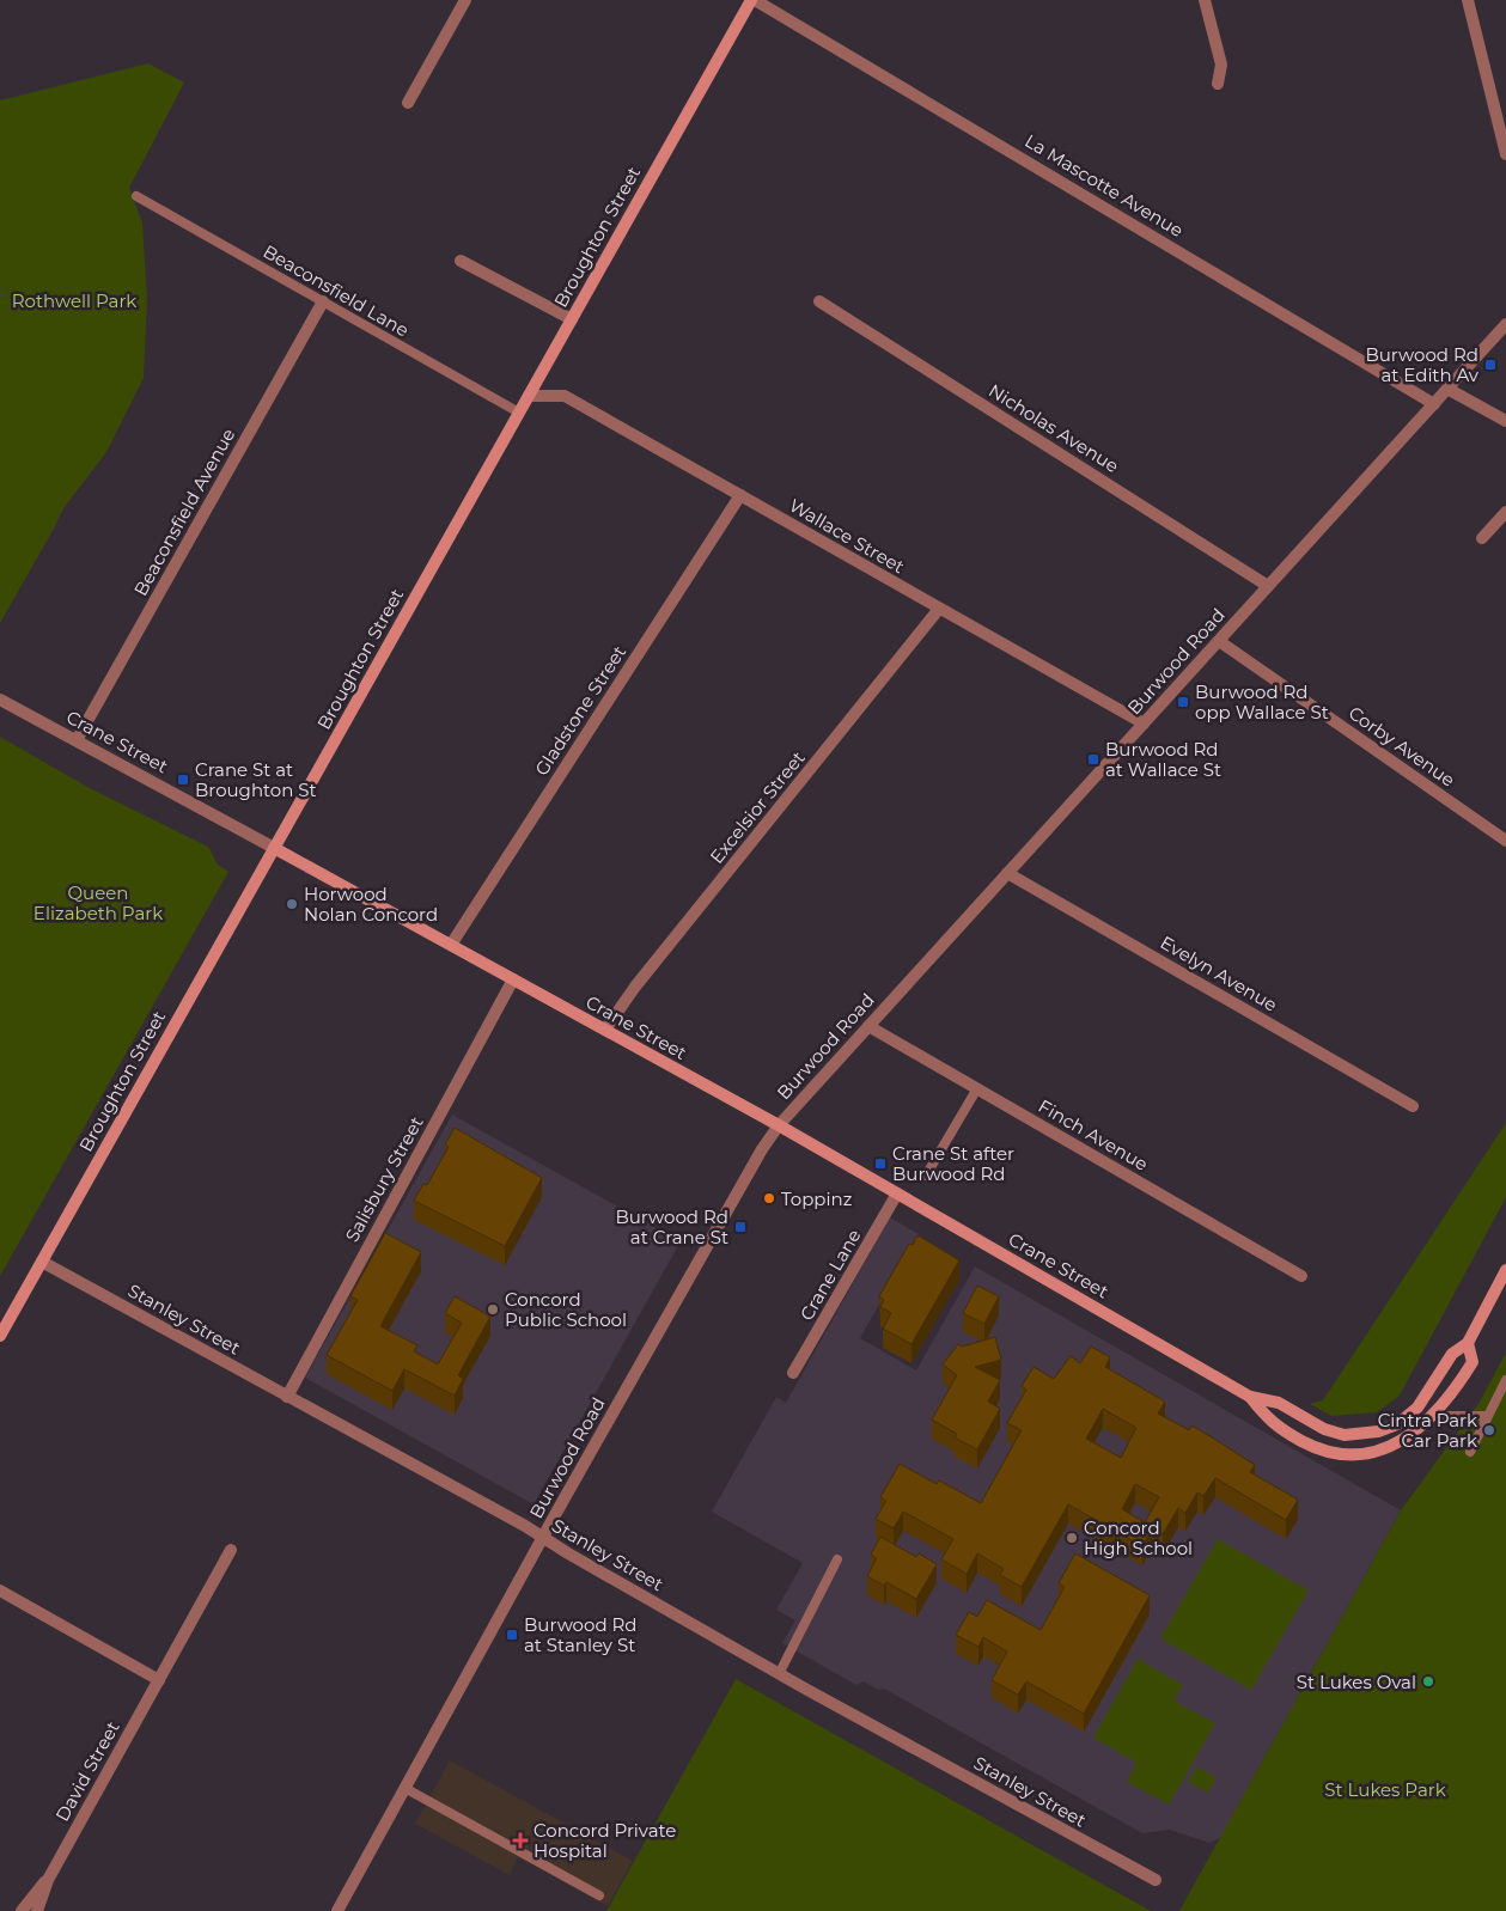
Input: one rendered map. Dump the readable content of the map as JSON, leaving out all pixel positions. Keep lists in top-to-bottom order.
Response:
{
  "streets": {
    "main road": ["Broughton Street", "Crane Street"],
    "street": [
      "La Mascotte Avenue",
      "Nicholas Avenue",
      "Beaconsfield Avenue",
      "Wallace Street",
      "Burwood Road",
      "Gladstone Street",
      "Corby Avenue",
      "Excelsior Street",
      "Evelyn Avenue",
      "Finch Avenue",
      "Salisbury Street",
      "Crane Lane",
      "Stanley Street",
      "David Street"
    ],
    "lane": ["Beaconsfield Lane"]
  },
  "crossings": [
    ["La Mascotte Avenue", "Broughton Street"],
    ["La Mascotte Avenue", "Burwood Road"],
    ["Broughton Street", "Beaconsfield Lane"],
    ["Broughton Street", "Wallace Street"],
    ["Broughton Street", "Crane Street"],
    ["Broughton Street", "Stanley Street"],
    ["Beaconsfield Lane", "Beaconsfield Avenue"],
    ["Nicholas Avenue", "Burwood Road"],
    ["Beaconsfield Avenue", "Crane Street"],
    ["Wallace Street", "Burwood Road"],
    ["Wallace Street", "Gladstone Street"],
    ["Wallace Street", "Excelsior Street"],
    ["Burwood Road", "Crane Street"],
    ["Burwood Road", "Corby Avenue"],
    ["Burwood Road", "Evelyn Avenue"],
    ["Burwood Road", "Finch Avenue"],
    ["Burwood Road", "Stanley Street"],
    ["Gladstone Street", "Crane Street"],
    ["Crane Street", "Excelsior Street"],
    ["Crane Street", "Salisbury Street"],
    ["Crane Street", "Crane Lane"],
    ["Salisbury Street", "Stanley Street"]
  ],
  "parks": ["Rothwell Park", "Queen Elizabeth Park", "St Lukes Park"],
  "places": {
    "transit": [
      "Burwood Rd at Edith Av",
      "Burwood Rd opp Wallace St",
      "Burwood Rd at Wallace St",
      "Crane St at Broughton St",
      "Crane St after Burwood Rd",
      "Burwood Rd at Crane St",
      "Burwood Rd at Stanley St"
    ],
    "other": [
      "Horwood Nolan Concord",
      "Toppinz",
      "Concord Public School",
      "Cintra Park Car Park",
      "Concord High School",
      "St Lukes Oval"
    ],
    "health": ["Concord Private Hospital"]
  }
}
